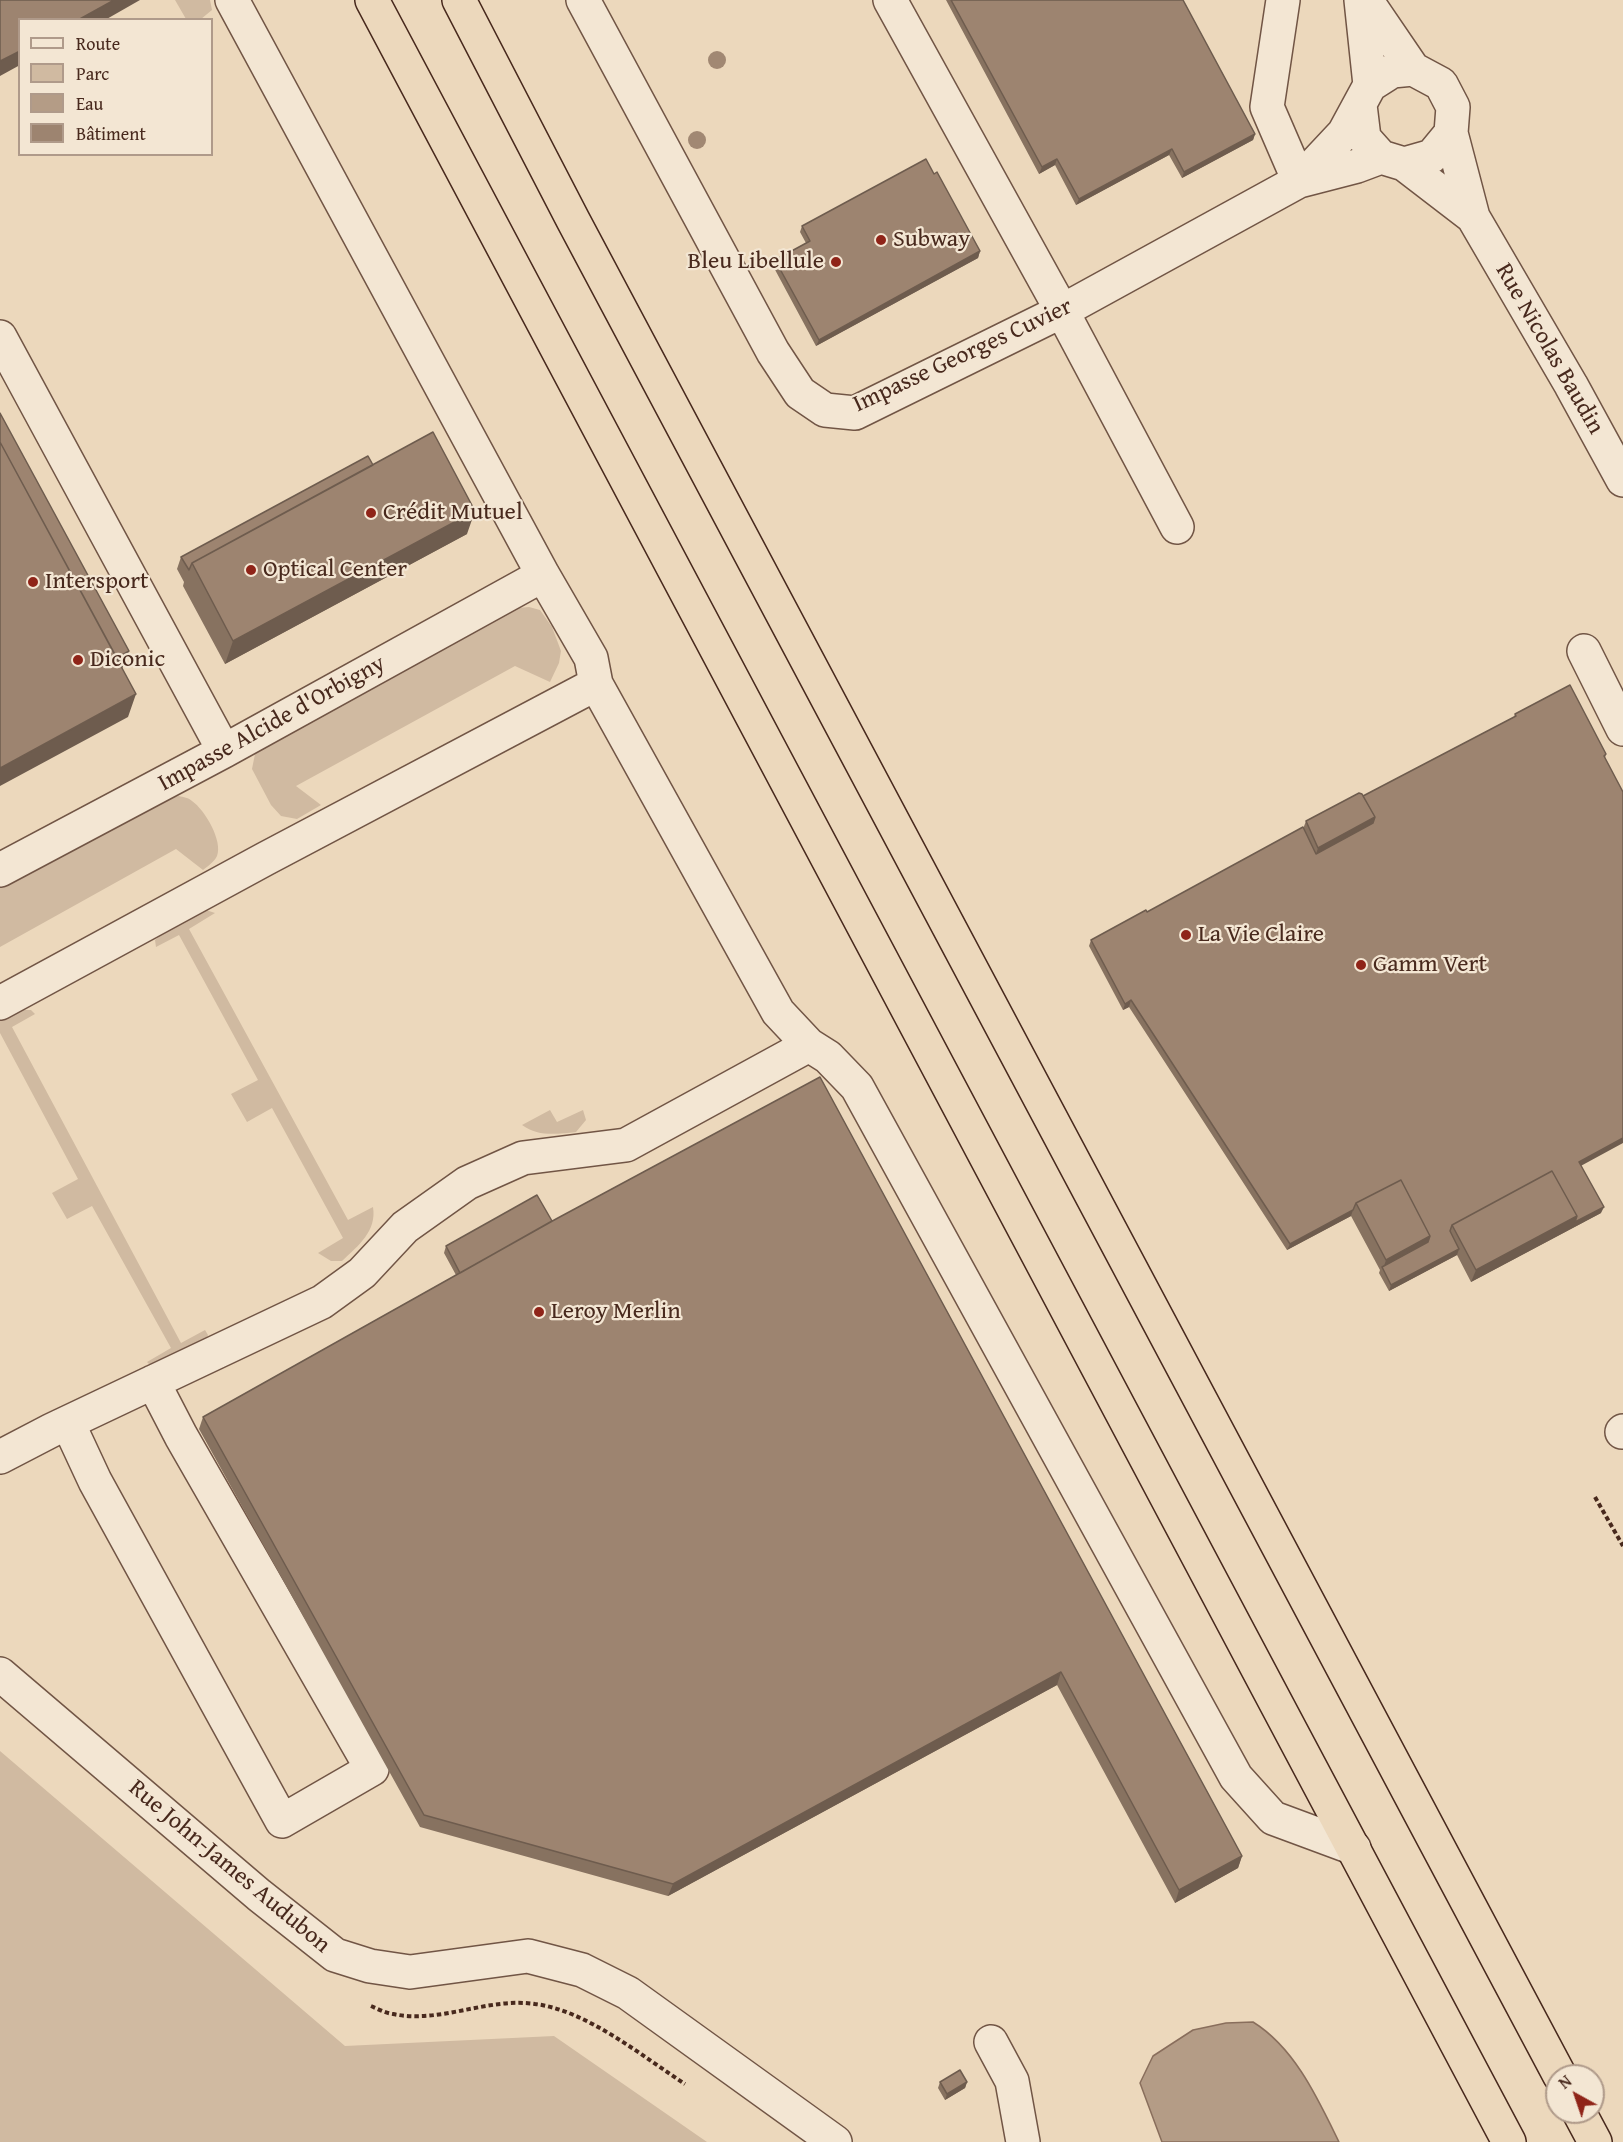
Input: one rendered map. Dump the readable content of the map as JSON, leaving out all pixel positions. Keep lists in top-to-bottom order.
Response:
{
  "streets": {
    "street": [
      "Rue Nicolas Baudin",
      "Impasse Georges Cuvier",
      "Impasse Alcide d'Orbigny",
      "Rue John-James Audubon"
    ]
  },
  "crossings": [
    ["Rue Nicolas Baudin", "Impasse Georges Cuvier"]
  ],
  "places": [
    "Subway",
    "Bleu Libellule",
    "Crédit Mutuel",
    "Optical Center",
    "Intersport",
    "Diconic",
    "La Vie Claire",
    "Gamm Vert",
    "Leroy Merlin"
  ],
  "legend": [
    "Route",
    "Parc",
    "Eau",
    "Bâtiment"
  ],
  "north": "top left"
}
